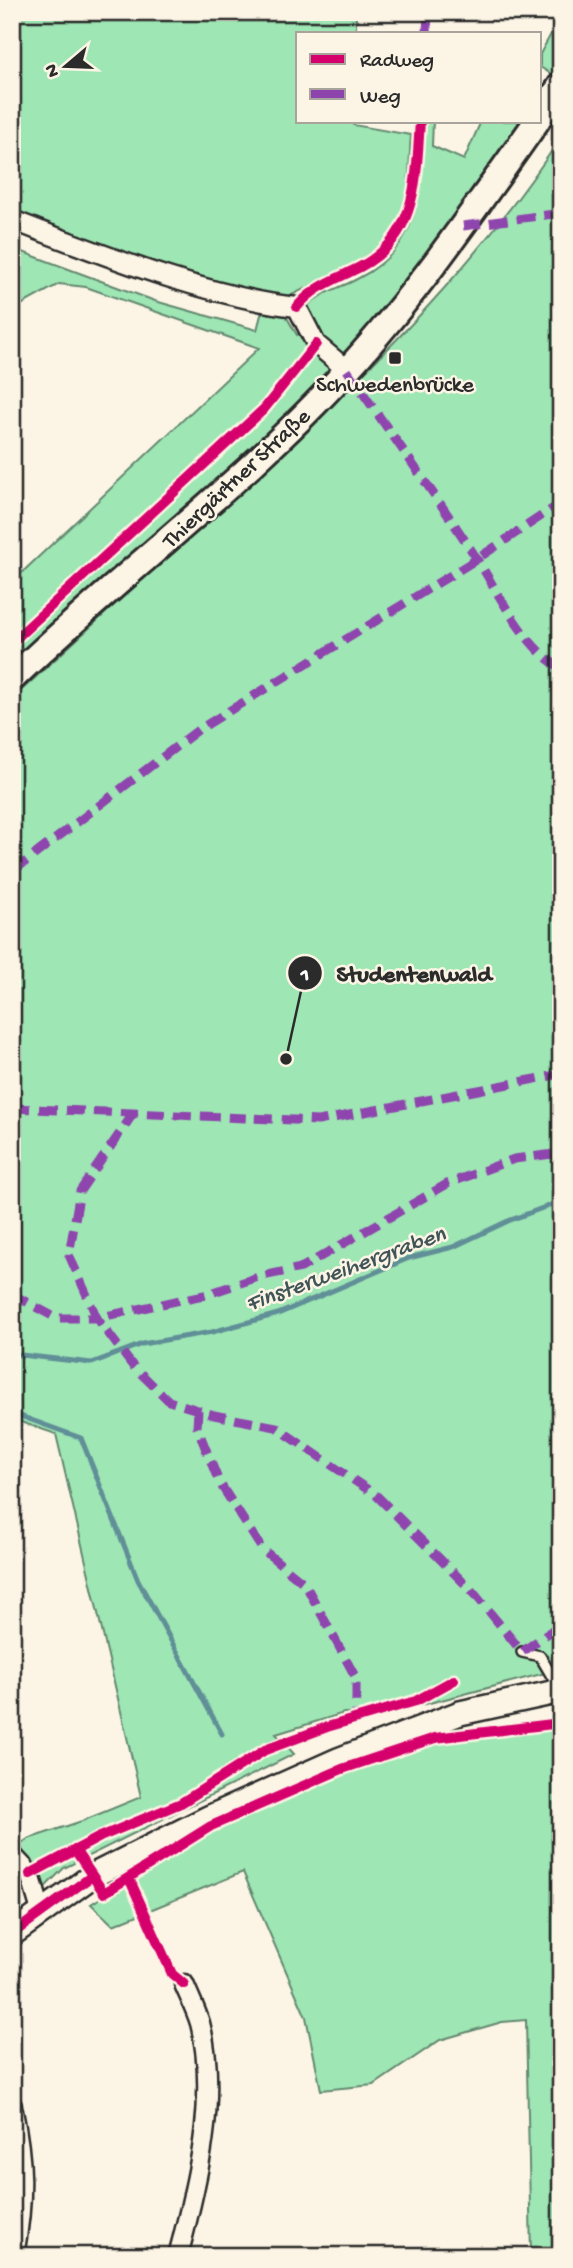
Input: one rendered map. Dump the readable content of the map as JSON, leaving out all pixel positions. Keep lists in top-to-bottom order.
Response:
{
  "streets": {
    "main road": ["Thiergärtner Straße"]
  },
  "water": ["Finsterweihergraben"],
  "places": {
    "transit": ["Schwedenbrücke"],
    "other": ["Studentenwald"]
  },
  "legend": ["Radweg", "Weg"],
  "north": "left"
}
